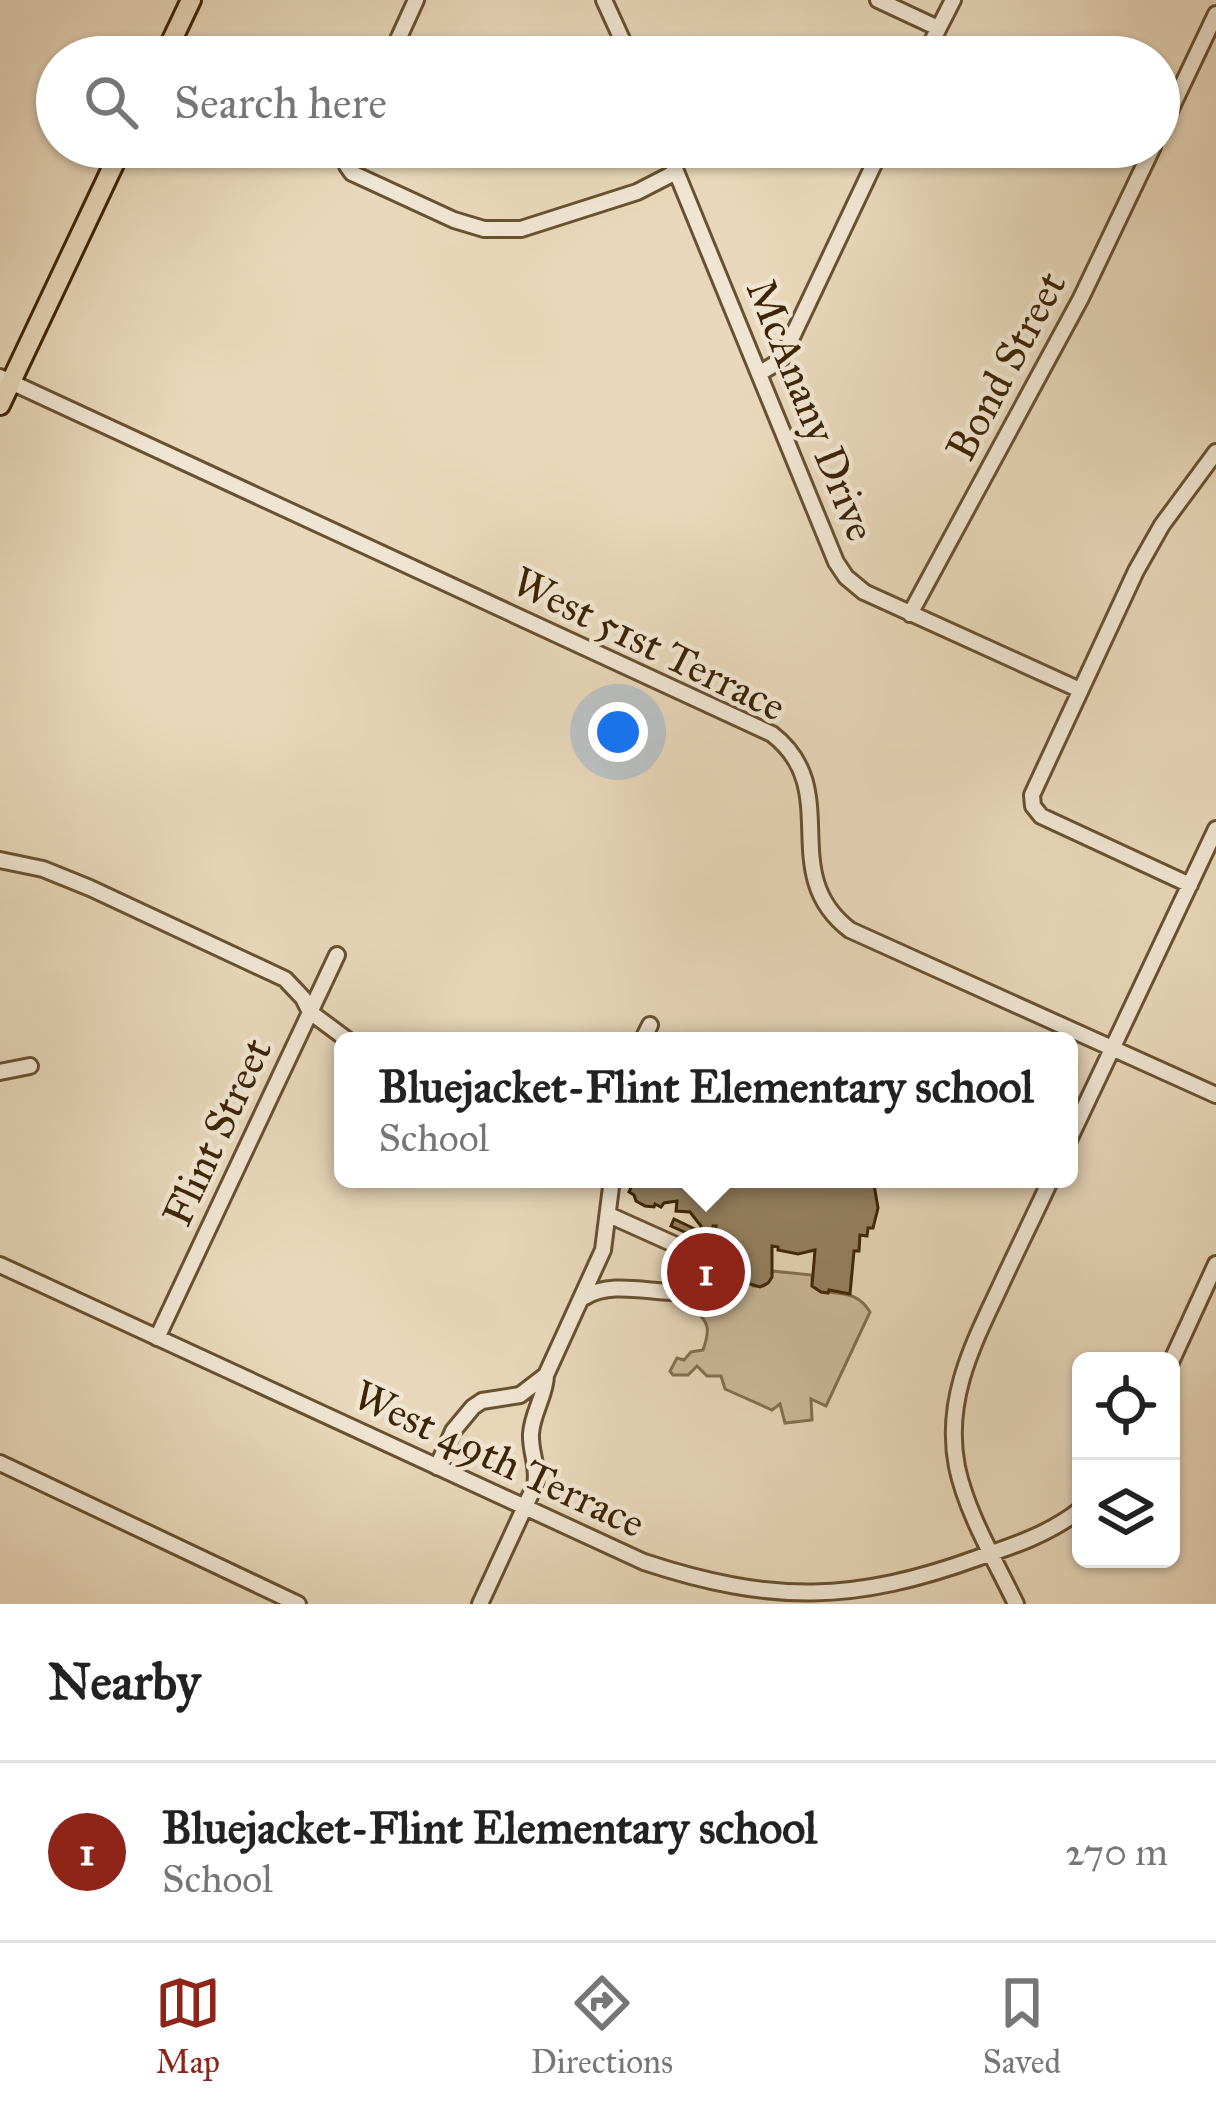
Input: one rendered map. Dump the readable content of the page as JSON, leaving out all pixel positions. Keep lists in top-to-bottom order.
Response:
{
  "streets": {
    "street": [
      "Bond Street",
      "McAnany Drive",
      "West 51st Terrace",
      "Flint Street",
      "West 49th Terrace"
    ]
  },
  "crossings": [
    ["Bond Street", "McAnany Drive"],
    ["Flint Street", "West 49th Terrace"]
  ],
  "page": {
    "search": "Search here",
    "popup": ["Bluejacket-Flint Elementary school", "School"],
    "pins": "1",
    "heading": "Nearby",
    "list": [
      {
        "mark": "1",
        "name": "Bluejacket-Flint Elementary school",
        "note": "School",
        "value": "270 m"
      }
    ],
    "nav": ["Map", "Directions", "Saved"]
  }
}
